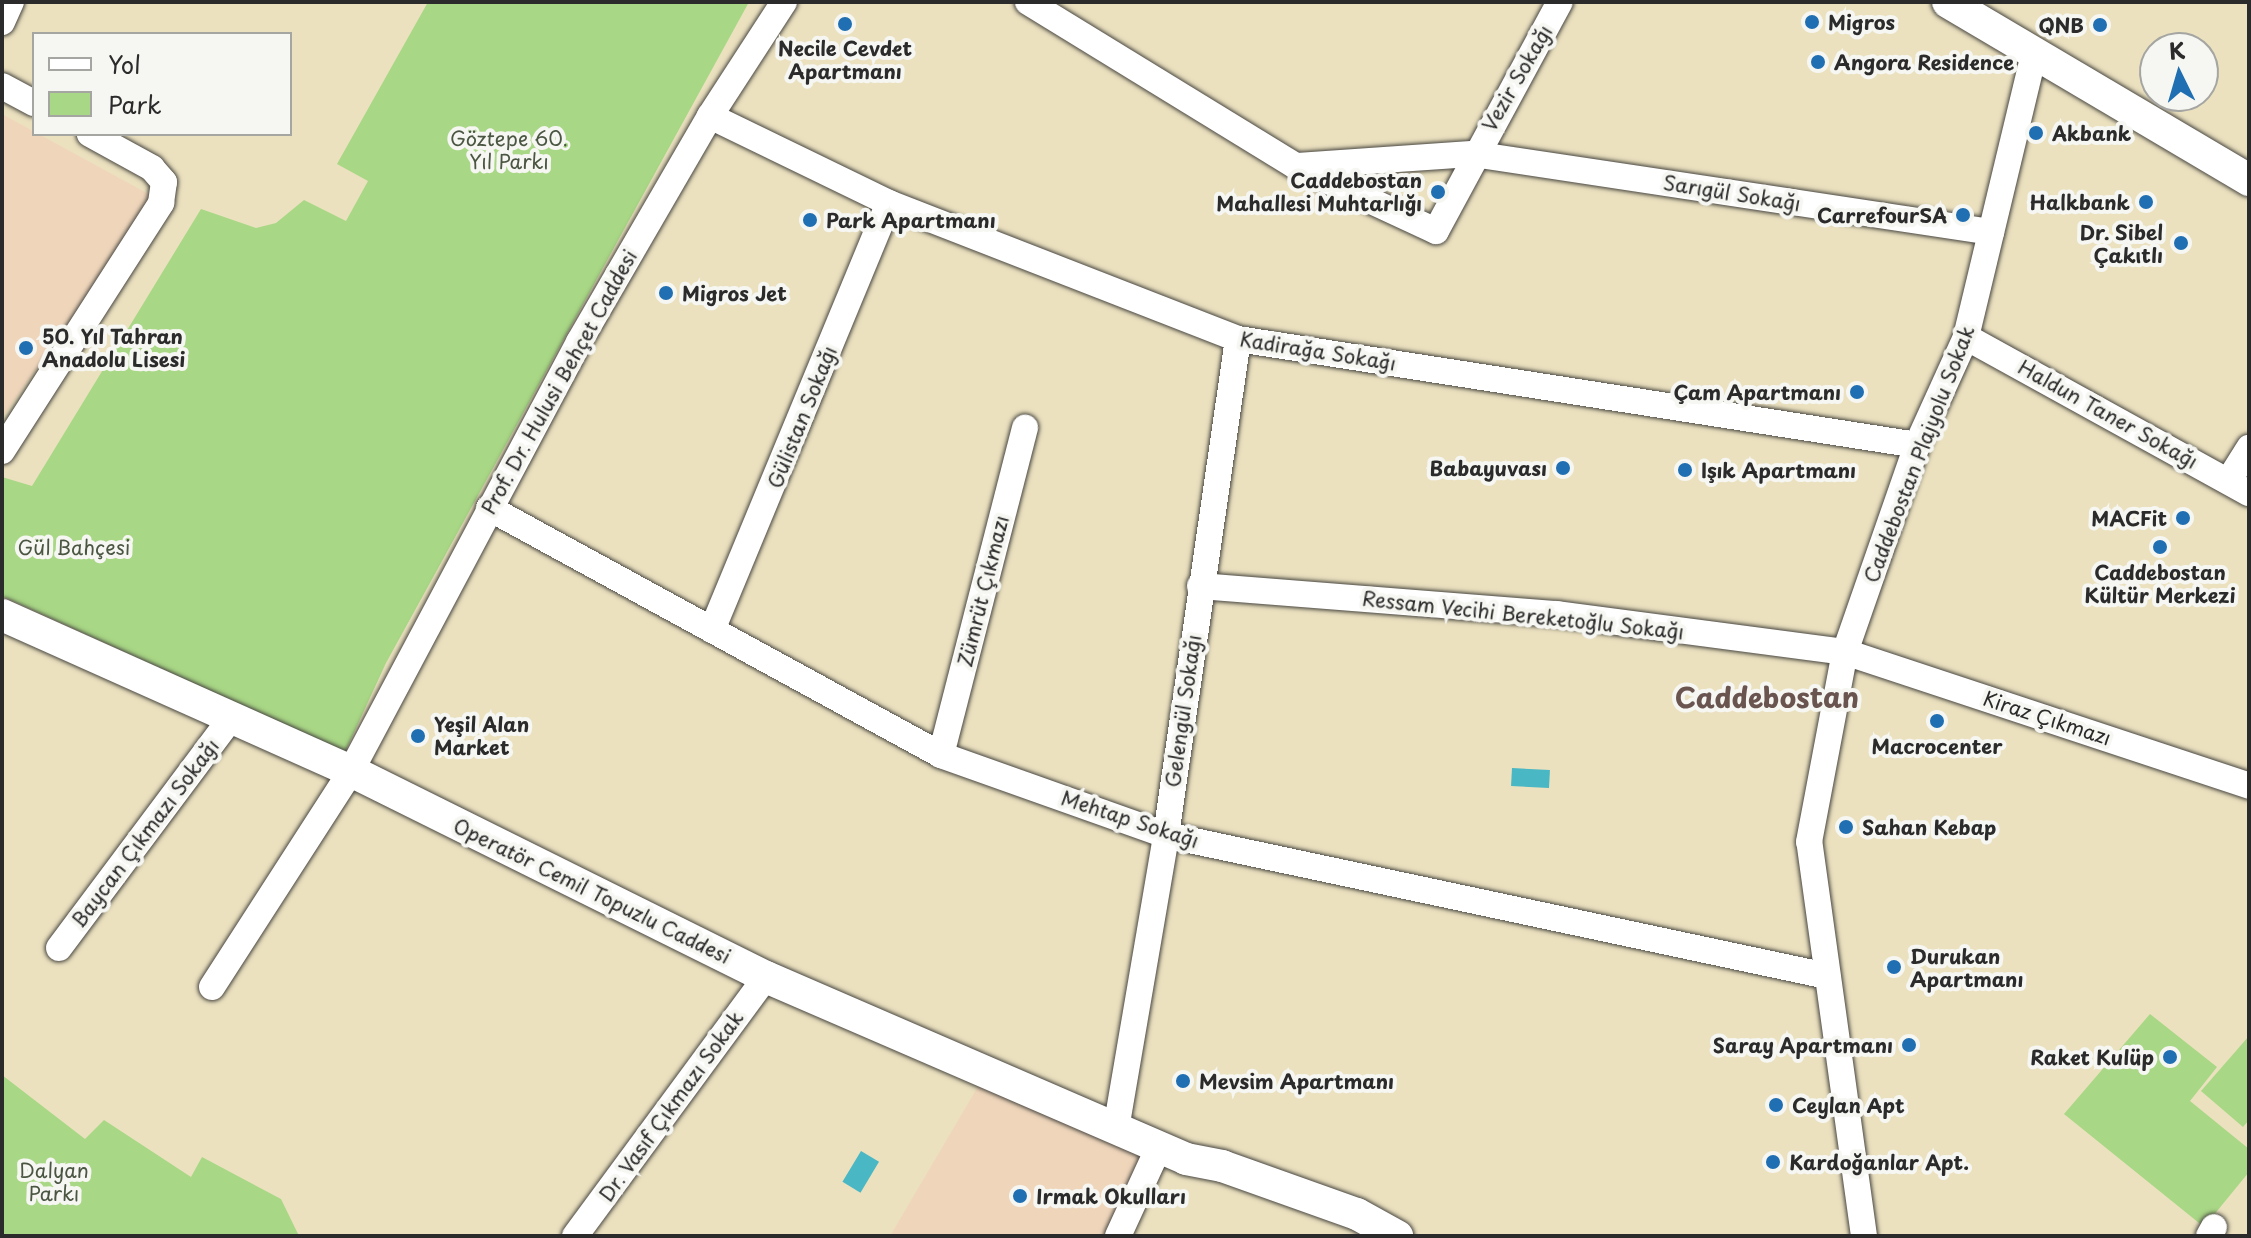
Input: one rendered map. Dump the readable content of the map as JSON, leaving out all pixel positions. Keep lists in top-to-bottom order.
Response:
{
  "streets": {
    "main road": ["Operatör Cemil Topuzlu Caddesi"],
    "street": [
      "Vezir Sokağı",
      "Sarıgül Sokağı",
      "Kadirağa Sokağı",
      "Prof. Dr. Hulusi Behçet Caddesi",
      "Haldun Taner Sokağı",
      "Gülistan Sokağı",
      "Caddebostan Plajyolu Sokak",
      "Zümrüt Çıkmazı",
      "Ressam Vecihi Bereketoğlu Sokağı",
      "Gelengül Sokağı",
      "Kiraz Çıkmazı",
      "Mehtap Sokağı",
      "Baycan Çıkmazı Sokağı",
      "Dr. Vasıf Çıkmazı Sokak"
    ]
  },
  "crossings": [
    ["Vezir Sokağı", "Sarıgül Sokağı"],
    ["Sarıgül Sokağı", "Caddebostan Plajyolu Sokak"],
    ["Kadirağa Sokağı", "Prof. Dr. Hulusi Behçet Caddesi"],
    ["Kadirağa Sokağı", "Gülistan Sokağı"],
    ["Kadirağa Sokağı", "Caddebostan Plajyolu Sokak"],
    ["Kadirağa Sokağı", "Gelengül Sokağı"],
    ["Prof. Dr. Hulusi Behçet Caddesi", "Mehtap Sokağı"],
    ["Prof. Dr. Hulusi Behçet Caddesi", "Operatör Cemil Topuzlu Caddesi"],
    ["Haldun Taner Sokağı", "Caddebostan Plajyolu Sokak"],
    ["Gülistan Sokağı", "Mehtap Sokağı"],
    ["Caddebostan Plajyolu Sokak", "Ressam Vecihi Bereketoğlu Sokağı"],
    ["Caddebostan Plajyolu Sokak", "Kiraz Çıkmazı"],
    ["Caddebostan Plajyolu Sokak", "Mehtap Sokağı"],
    ["Zümrüt Çıkmazı", "Mehtap Sokağı"],
    ["Ressam Vecihi Bereketoğlu Sokağı", "Gelengül Sokağı"],
    ["Ressam Vecihi Bereketoğlu Sokağı", "Kiraz Çıkmazı"],
    ["Gelengül Sokağı", "Mehtap Sokağı"],
    ["Gelengül Sokağı", "Operatör Cemil Topuzlu Caddesi"],
    ["Baycan Çıkmazı Sokağı", "Operatör Cemil Topuzlu Caddesi"],
    ["Operatör Cemil Topuzlu Caddesi", "Dr. Vasıf Çıkmazı Sokak"]
  ],
  "districts": ["Caddebostan"],
  "parks": ["Göztepe 60. Yıl Parkı", "Gül Bahçesi", "Dalyan Parkı"],
  "places": [
    "Migros",
    "Necile Cevdet Apartmanı",
    "QNB",
    "Angora Residence",
    "Akbank",
    "Caddebostan Mahallesi Muhtarlığı",
    "Halkbank",
    "CarrefourSA",
    "Park Apartmanı",
    "Dr. Sibel Çakıtlı",
    "Migros Jet",
    "50. Yıl Tahran Anadolu Lisesi",
    "Çam Apartmanı",
    "Babayuvası",
    "Işık Apartmanı",
    "MACFit",
    "Caddebostan Kültür Merkezi",
    "Macrocenter",
    "Yeşil Alan Market",
    "Sahan Kebap",
    "Durukan Apartmanı",
    "Saray Apartmanı",
    "Raket Kulüp",
    "Mevsim Apartmanı",
    "Ceylan Apt",
    "Kardoğanlar Apt.",
    "Irmak Okulları"
  ],
  "legend": ["Yol", "Park"],
  "north": "top"
}
